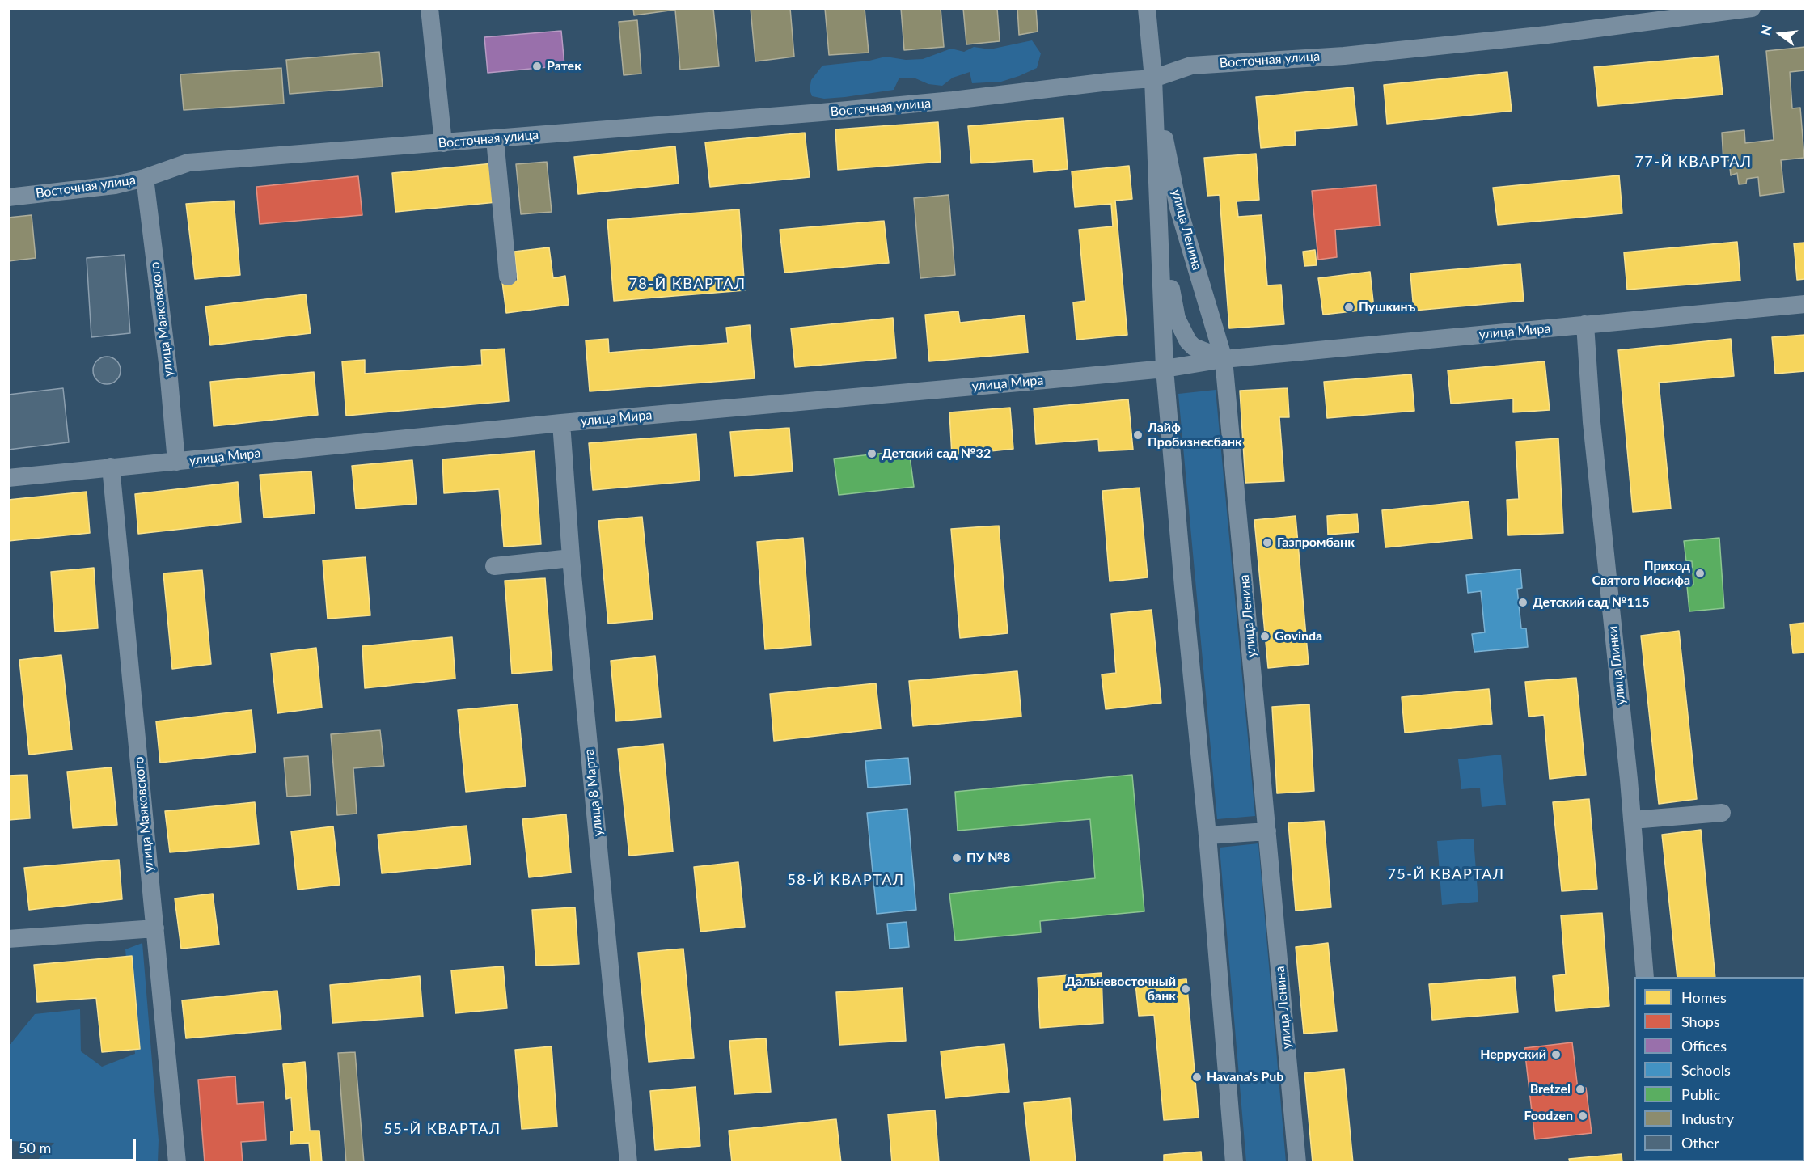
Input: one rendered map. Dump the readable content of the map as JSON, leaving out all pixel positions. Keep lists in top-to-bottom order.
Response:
{
  "streets": {
    "street": [
      "Восточная улица",
      "улица Ленина",
      "улица Маяковского",
      "улица Мира",
      "улица Глинки",
      "улица 8 Марта"
    ]
  },
  "crossings": [
    ["Восточная улица", "улица Ленина"],
    ["Восточная улица", "улица Маяковского"],
    ["улица Ленина", "улица Мира"],
    ["улица Маяковского", "улица Мира"],
    ["улица Мира", "улица Глинки"],
    ["улица Мира", "улица 8 Марта"]
  ],
  "districts": [
    "77-Й КВАРТАЛ",
    "78-Й КВАРТАЛ",
    "75-Й КВАРТАЛ",
    "58-Й КВАРТАЛ",
    "55-Й КВАРТАЛ"
  ],
  "places": [
    "Ратек",
    "Пушкинъ",
    "Лайф Пробизнесбанк",
    "Детский сад №32",
    "Газпромбанк",
    "Приход Святого Иосифа",
    "Детский сад №115",
    "Govinda",
    "ПУ №8",
    "Дальневосточный банк",
    "Нерруский",
    "Havana's Pub",
    "Bretzel",
    "Foodzen"
  ],
  "legend": [
    "Homes",
    "Shops",
    "Offices",
    "Schools",
    "Public",
    "Industry",
    "Other"
  ],
  "scale_bar": "50 m",
  "north": "left"
}
